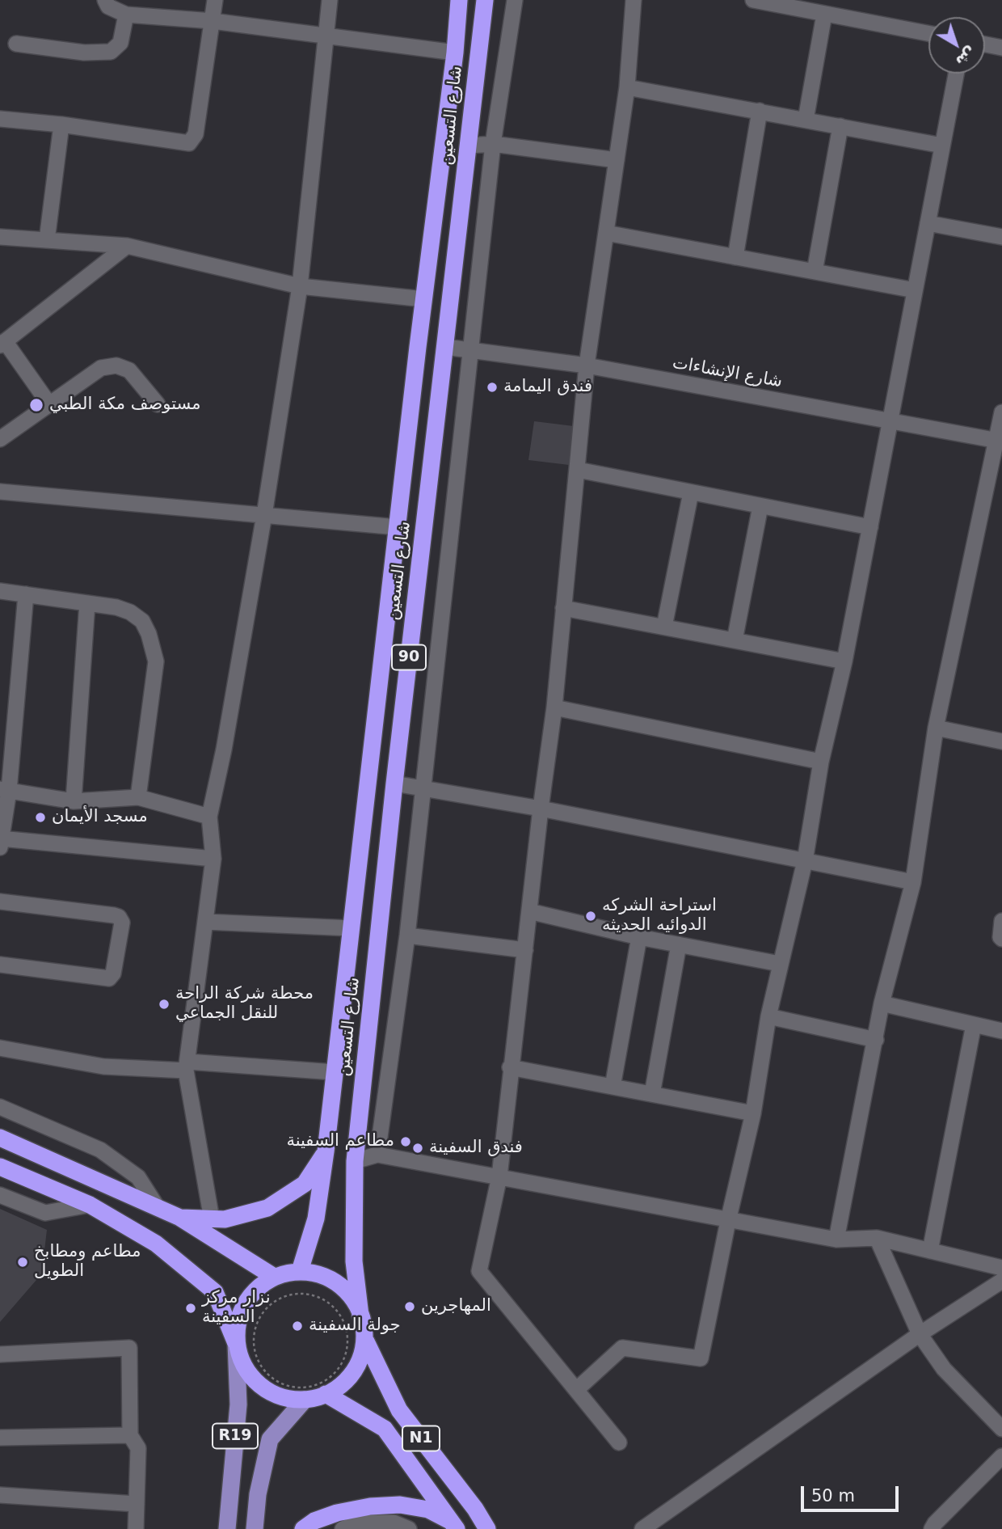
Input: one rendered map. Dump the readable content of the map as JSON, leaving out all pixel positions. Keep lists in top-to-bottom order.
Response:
{
  "streets": {
    "highway": ["شارع التسعين", "90", "N1"],
    "main road": ["R19"],
    "street": ["شارع الإنشاءات"]
  },
  "crossings": [
    ["شارع التسعين", "شارع الإنشاءات"]
  ],
  "places": [
    "فندق اليمامة",
    "مستوصف مكة الطبي",
    "مسجد الأيمان",
    "استراحة الشركه الدوائيه الحديثه",
    "محطة شركة الراحة للنقل الجماعي",
    "مطاعم السفينة",
    "فندق السفينة",
    "مطاعم ومطابخ الطويل",
    "المهاجرين",
    "نزار مركز السفينة",
    "جولة السفينة"
  ],
  "scale_bar": "50 m",
  "north": "bottom right"
}
